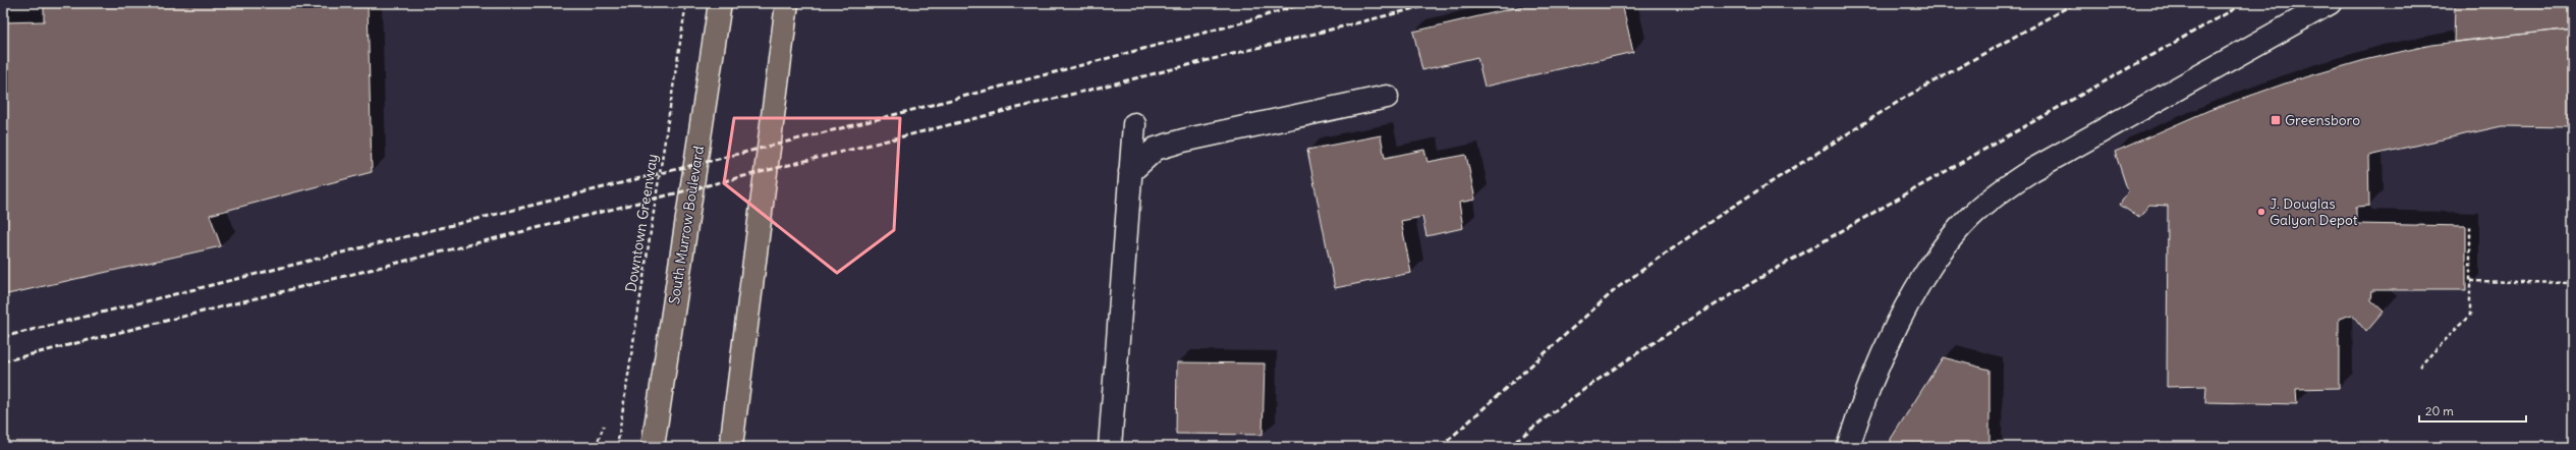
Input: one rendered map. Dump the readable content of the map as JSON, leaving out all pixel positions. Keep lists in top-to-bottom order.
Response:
{
  "streets": {
    "main road": ["South Murrow Boulevard"],
    "path": ["Downtown Greenway"]
  },
  "places": {
    "transit": ["Greensboro"],
    "other": ["J. Douglas Galyon Depot"]
  },
  "scale_bar": "20 m"
}
